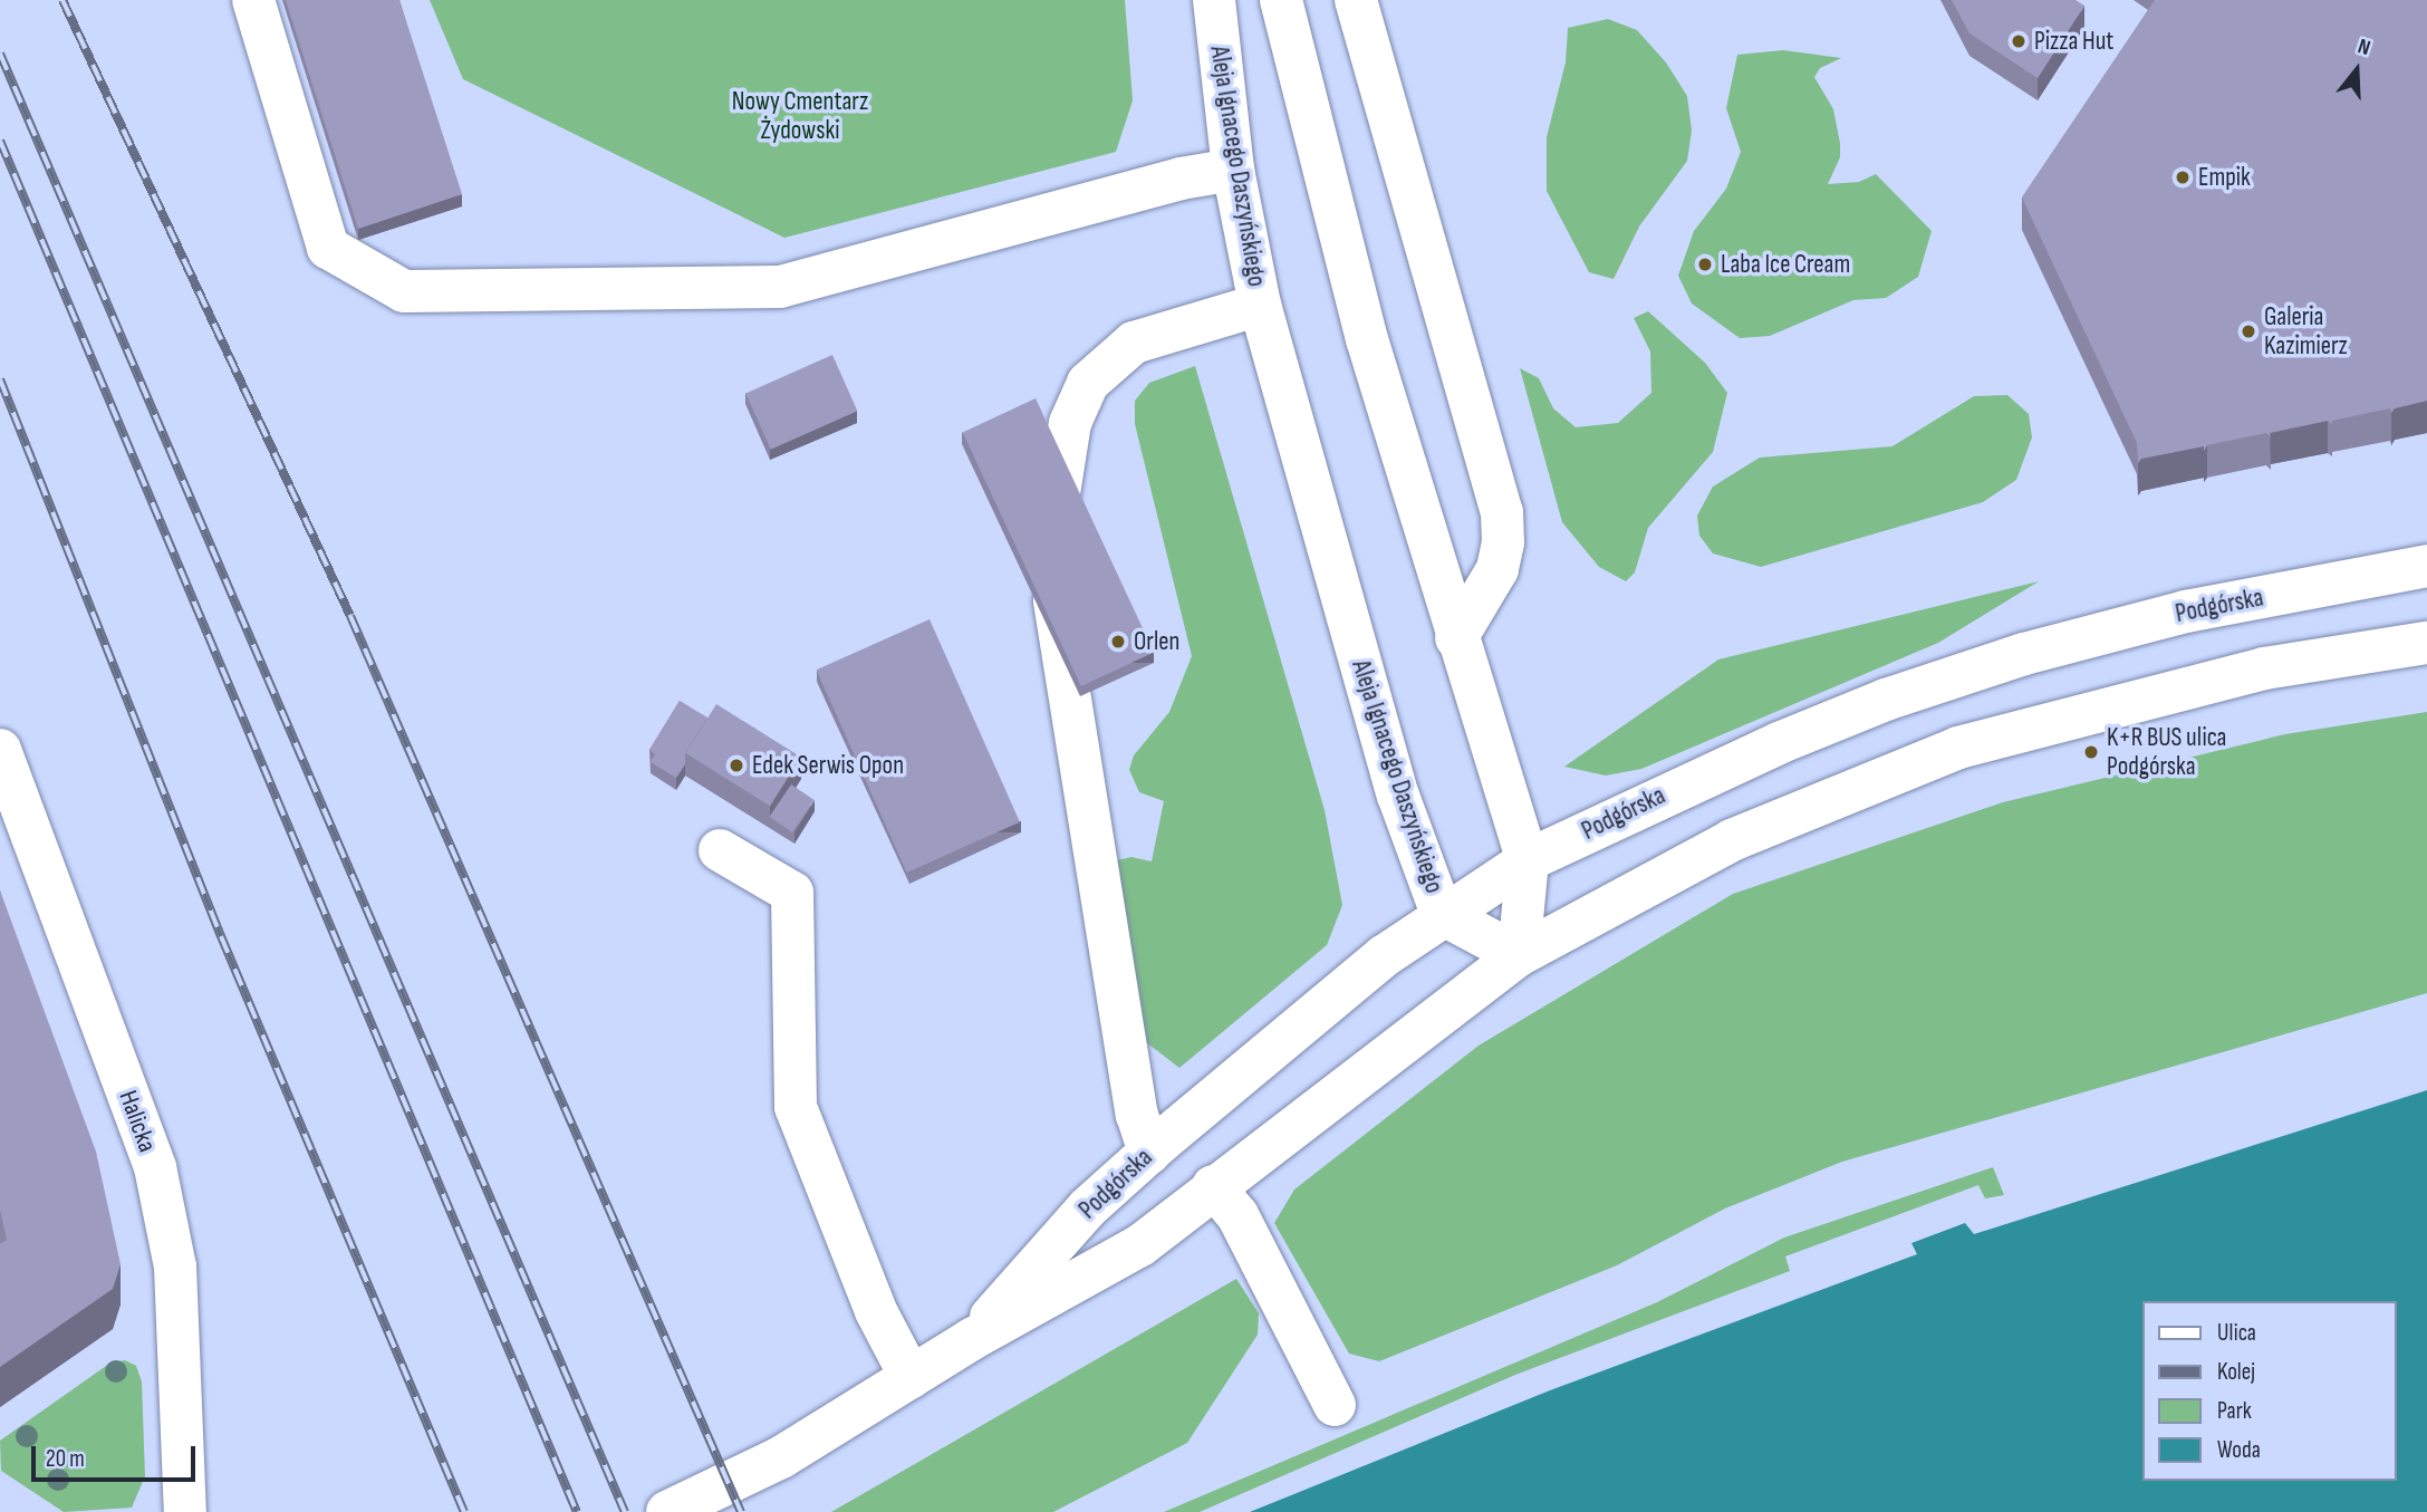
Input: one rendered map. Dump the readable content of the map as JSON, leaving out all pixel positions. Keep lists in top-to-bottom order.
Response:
{
  "streets": {
    "street": ["Aleja Ignacego Daszyńskiego", "Podgórska", "Halicka"]
  },
  "crossings": [
    ["Aleja Ignacego Daszyńskiego", "Podgórska"]
  ],
  "parks": ["Nowy Cmentarz Żydowski"],
  "places": [
    "Pizza Hut",
    "Empik",
    "Laba Ice Cream",
    "Galeria Kazimierz",
    "Orlen",
    "K+R BUS ulica Podgórska",
    "Edek Serwis Opon"
  ],
  "legend": [
    "Ulica",
    "Kolej",
    "Park",
    "Woda"
  ],
  "scale_bar": "20 m",
  "north": "top"
}
